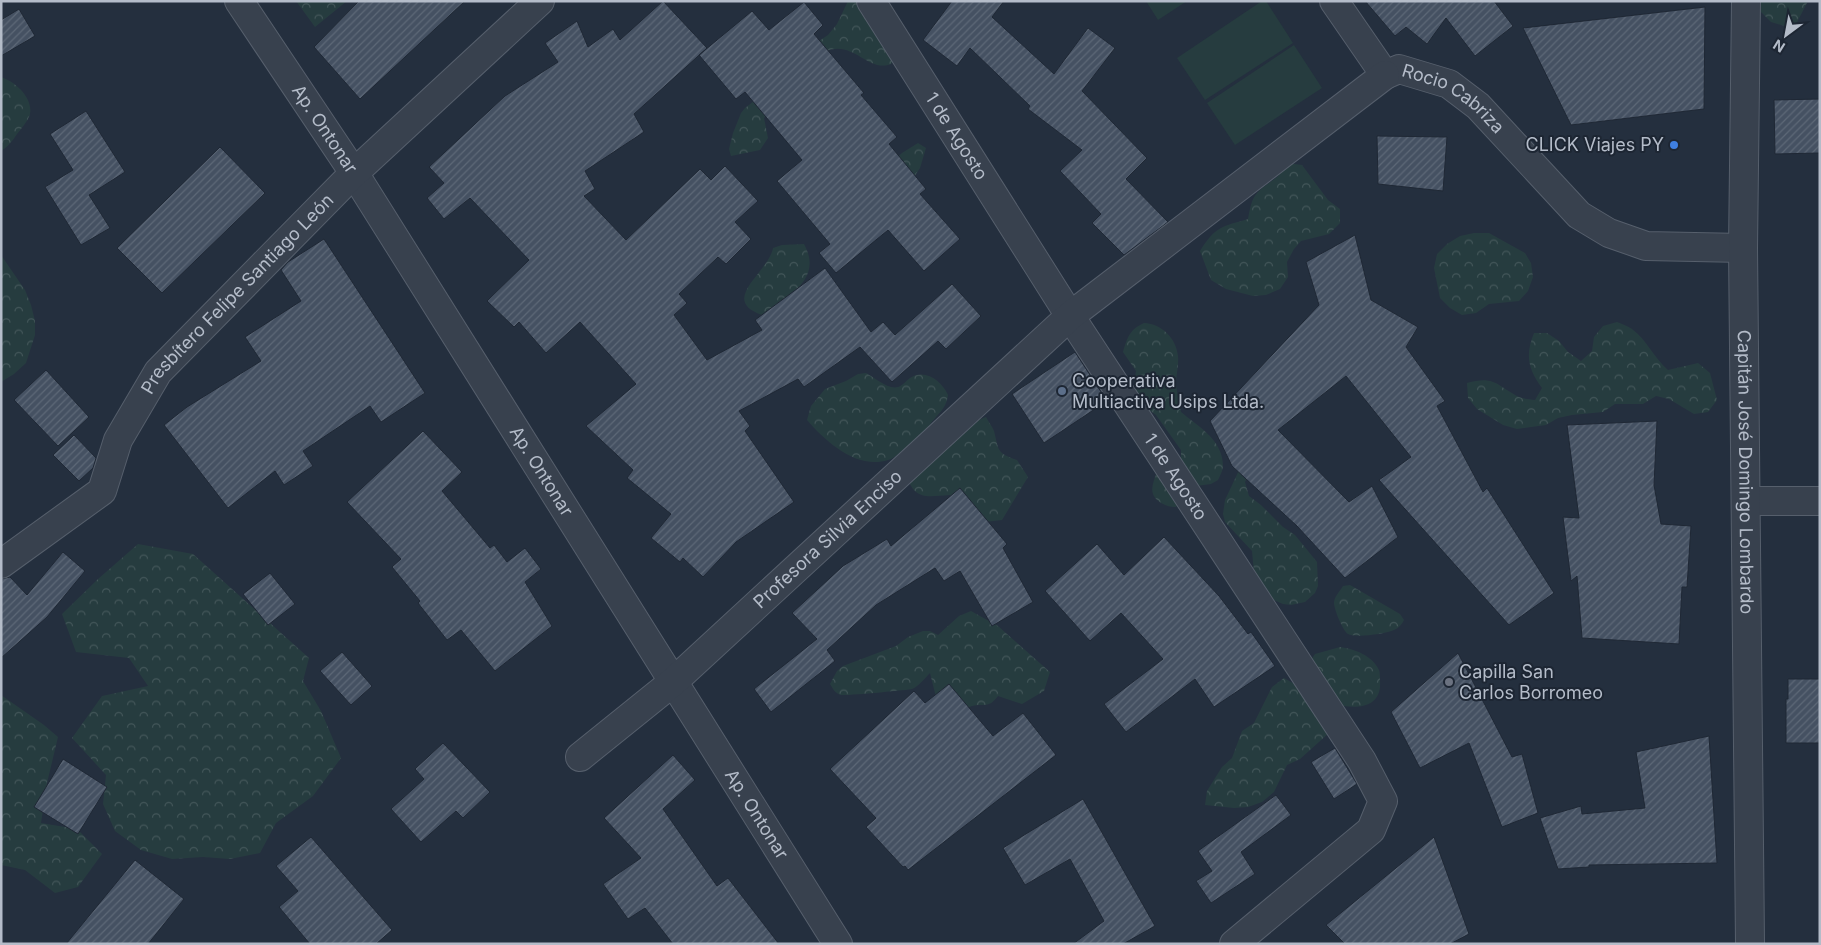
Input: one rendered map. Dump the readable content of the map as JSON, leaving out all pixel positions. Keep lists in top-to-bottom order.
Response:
{
  "streets": {
    "street": [
      "Rocio Cabriza",
      "Ap. Ontonar",
      "1 de Agosto",
      "Presbítero Felipe Santiago León",
      "Capitán José Domingo Lombardo",
      "Profesora Silvia Enciso"
    ]
  },
  "crossings": [
    ["Rocio Cabriza", "Capitán José Domingo Lombardo"],
    ["Rocio Cabriza", "Profesora Silvia Enciso"],
    ["Ap. Ontonar", "Presbítero Felipe Santiago León"],
    ["Ap. Ontonar", "Profesora Silvia Enciso"],
    ["1 de Agosto", "Profesora Silvia Enciso"]
  ],
  "places": ["CLICK Viajes PY", "Cooperativa Multiactiva Usips Ltda.", "Capilla San Carlos Borromeo"],
  "north": "bottom left"
}
